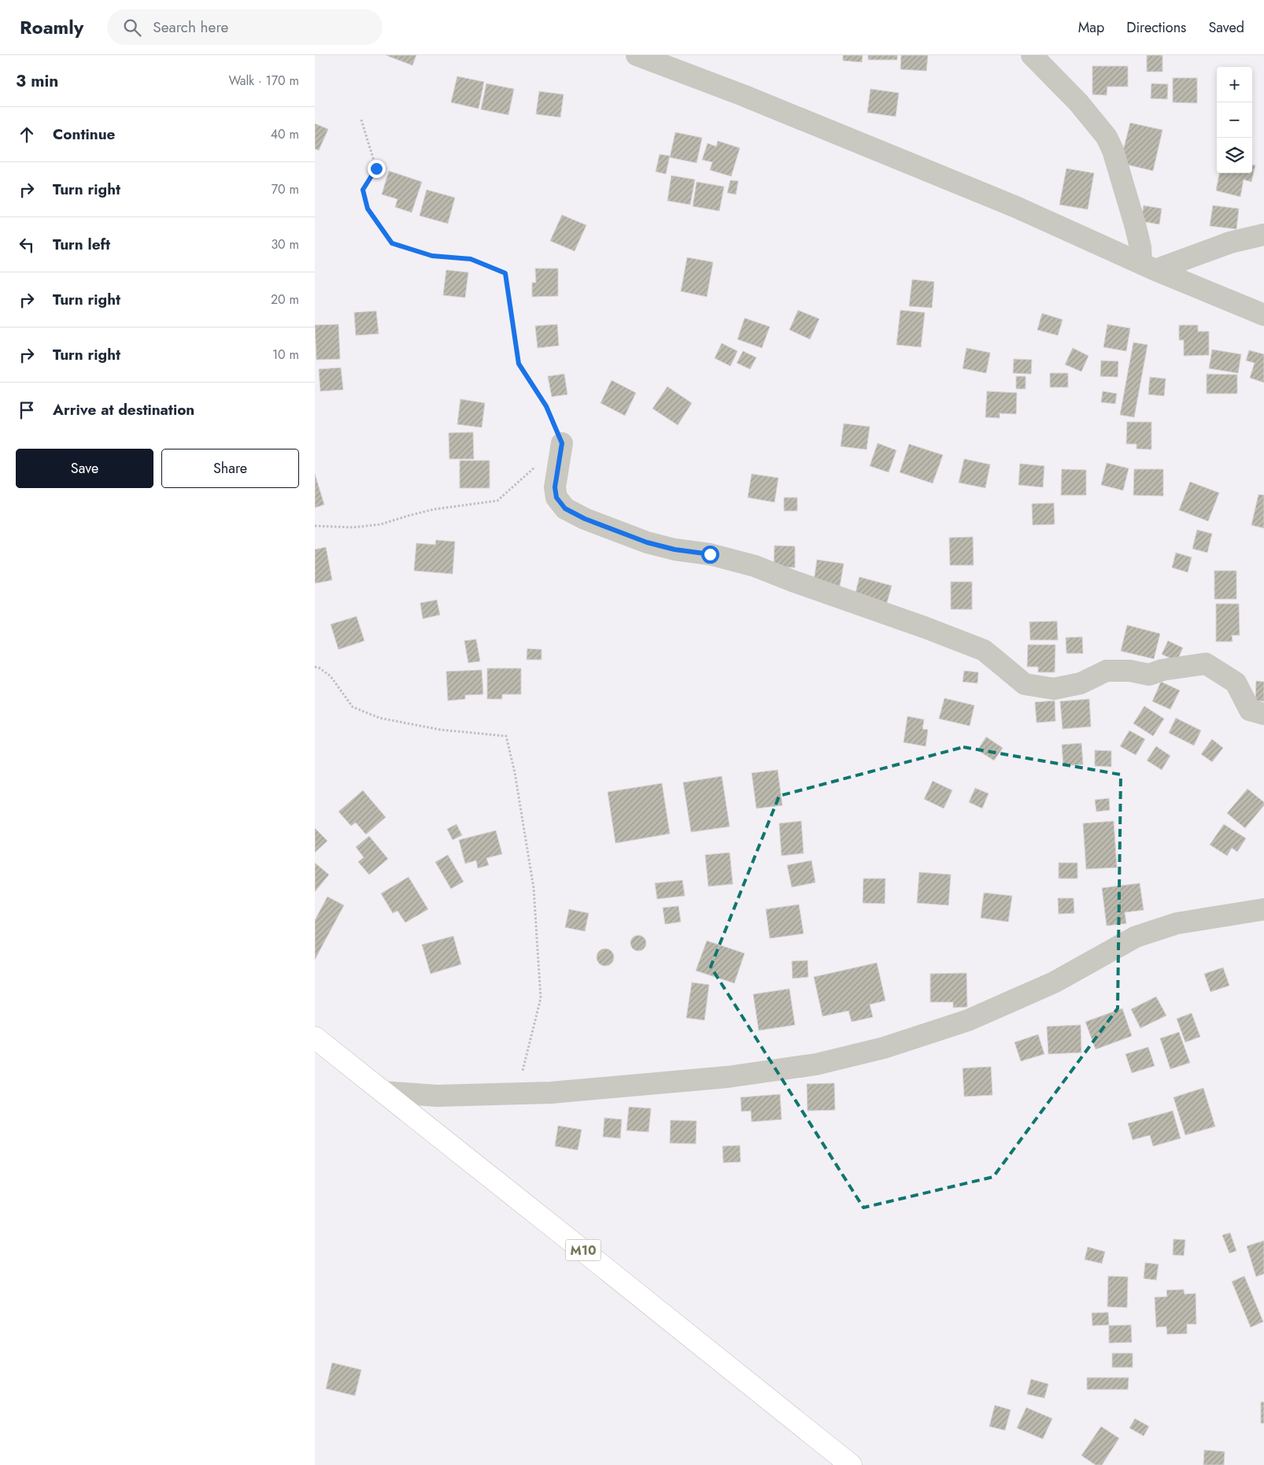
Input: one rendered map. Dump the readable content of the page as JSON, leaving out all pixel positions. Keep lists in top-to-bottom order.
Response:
{
  "streets": {
    "highway": ["M10"]
  },
  "page": {
    "header": "Roamly",
    "search": "Search here",
    "nav": ["Map", "Directions", "Saved"],
    "heading": ["3 min", "Walk · 170 m"],
    "map_buttons": ["+", "−"],
    "list": [
      ["Continue", "40 m"],
      ["Turn right", "70 m"],
      ["Turn left", "30 m"],
      ["Turn right", "20 m"],
      ["Turn right", "10 m"],
      "Arrive at destination"
    ],
    "buttons": ["Save", "Share"]
  }
}
